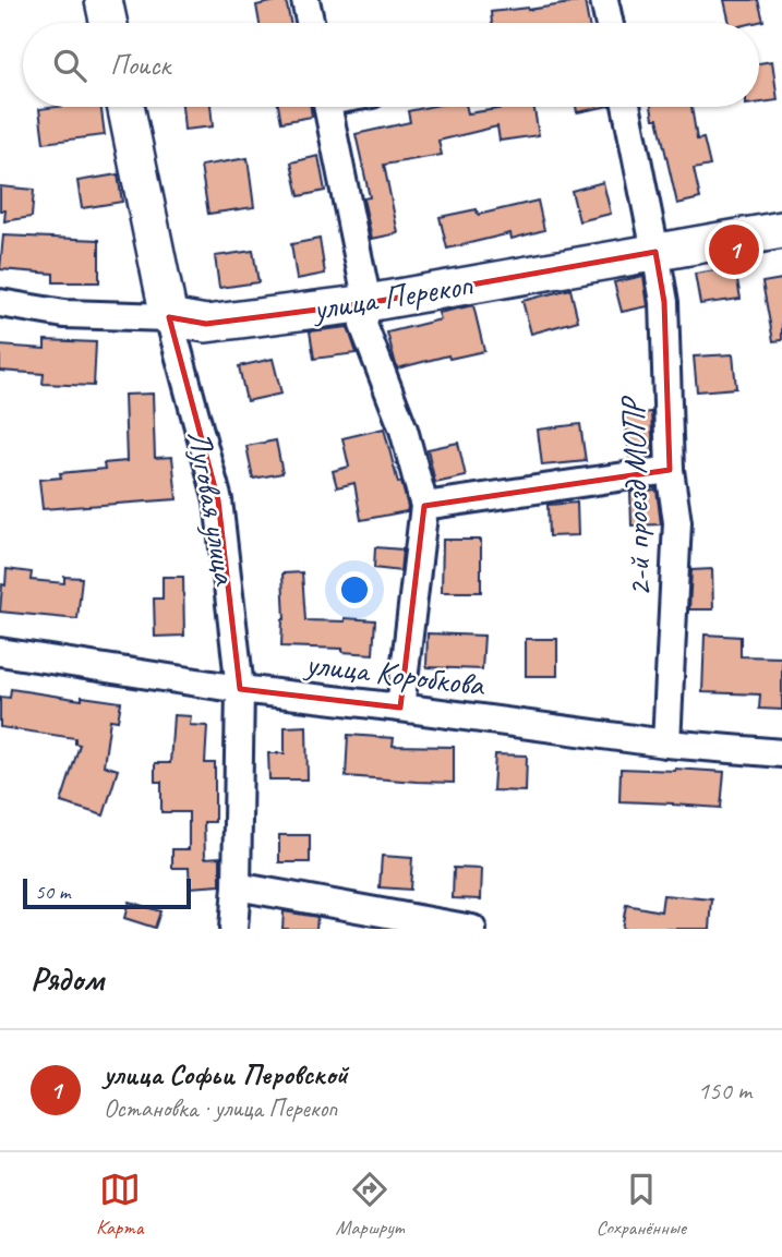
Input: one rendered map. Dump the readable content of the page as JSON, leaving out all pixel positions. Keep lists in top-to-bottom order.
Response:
{
  "streets": {
    "main road": ["улица Перекоп", "Луговая улица"],
    "street": ["2-й проезд МОПР", "улица Коробкова"]
  },
  "crossings": [
    ["улица Перекоп", "2-й проезд МОПР"],
    ["улица Перекоп", "Луговая улица"],
    ["2-й проезд МОПР", "улица Коробкова"],
    ["Луговая улица", "улица Коробкова"]
  ],
  "scale_bar": "50 m",
  "page": {
    "search": "Поиск",
    "pins": "1",
    "scale": "50 m",
    "heading": "Рядом",
    "list": [
      {
        "mark": "1",
        "name": "улица Софьи Перовской",
        "note": "Остановка · улица Перекоп",
        "value": "150 m"
      }
    ],
    "nav": ["Карта", "Маршрут", "Сохранённые"]
  }
}
